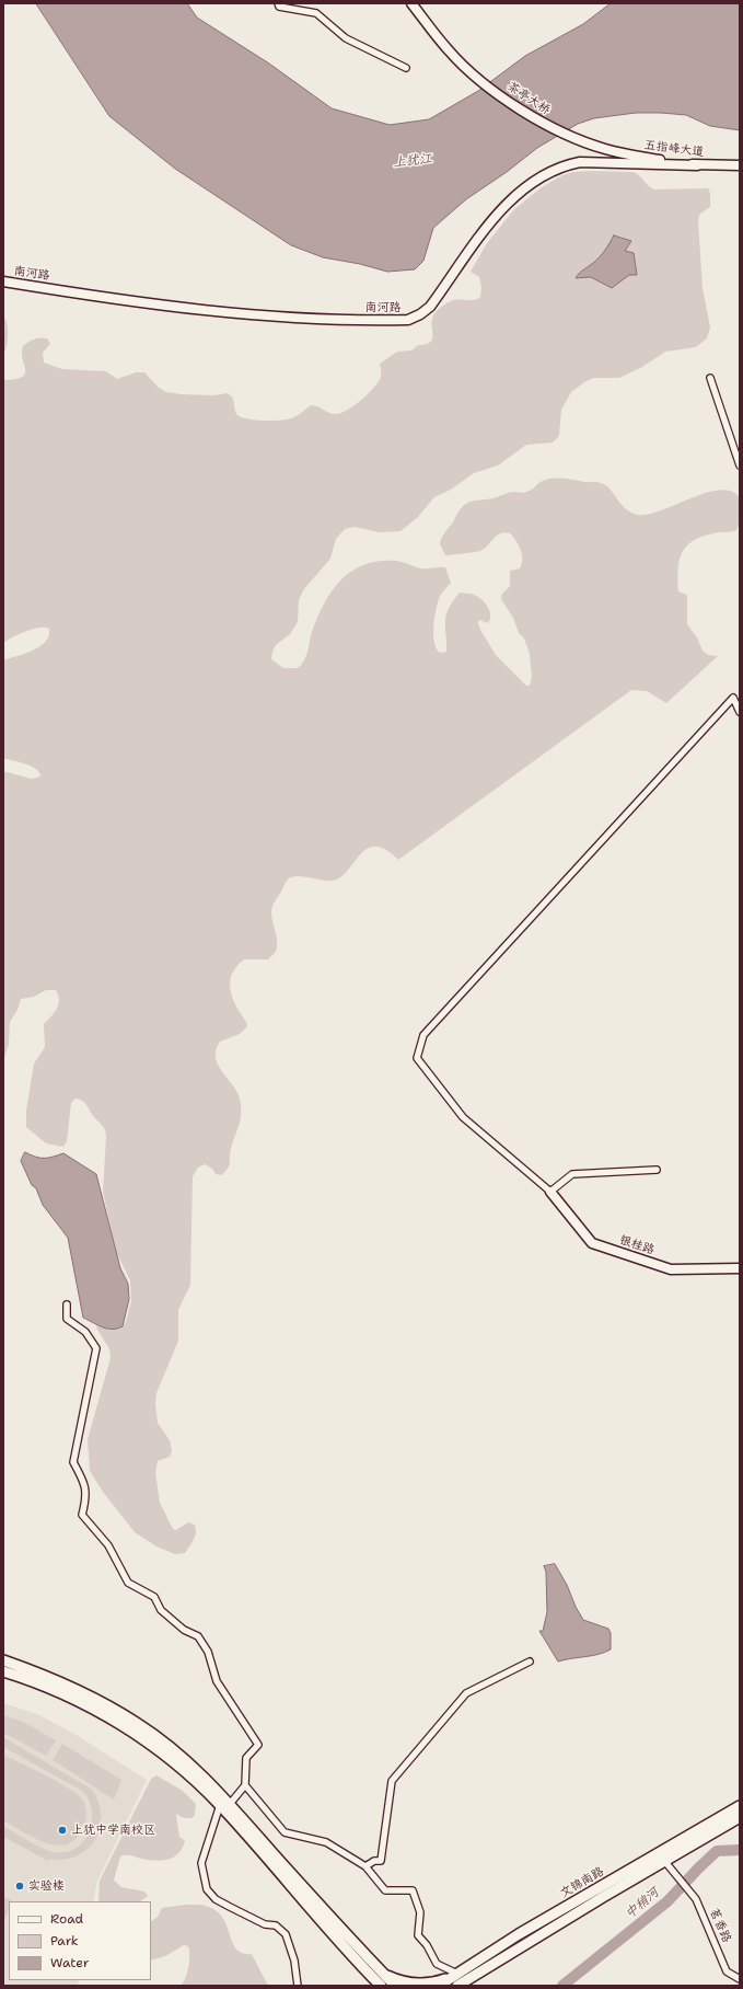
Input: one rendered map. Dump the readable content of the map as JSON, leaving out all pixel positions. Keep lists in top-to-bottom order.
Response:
{
  "streets": {
    "main road": ["文锦南路"],
    "street": [
      "茶亭大桥",
      "五指峰大道",
      "南河路",
      "银桂路",
      "茗香路"
    ]
  },
  "crossings": [
    ["茶亭大桥", "五指峰大道"],
    ["五指峰大道", "南河路"],
    ["文锦南路", "茗香路"]
  ],
  "water": ["上犹江", "中稍河"],
  "places": ["上犹中学南校区", "实验楼"],
  "legend": ["Road", "Park", "Water"]
}
